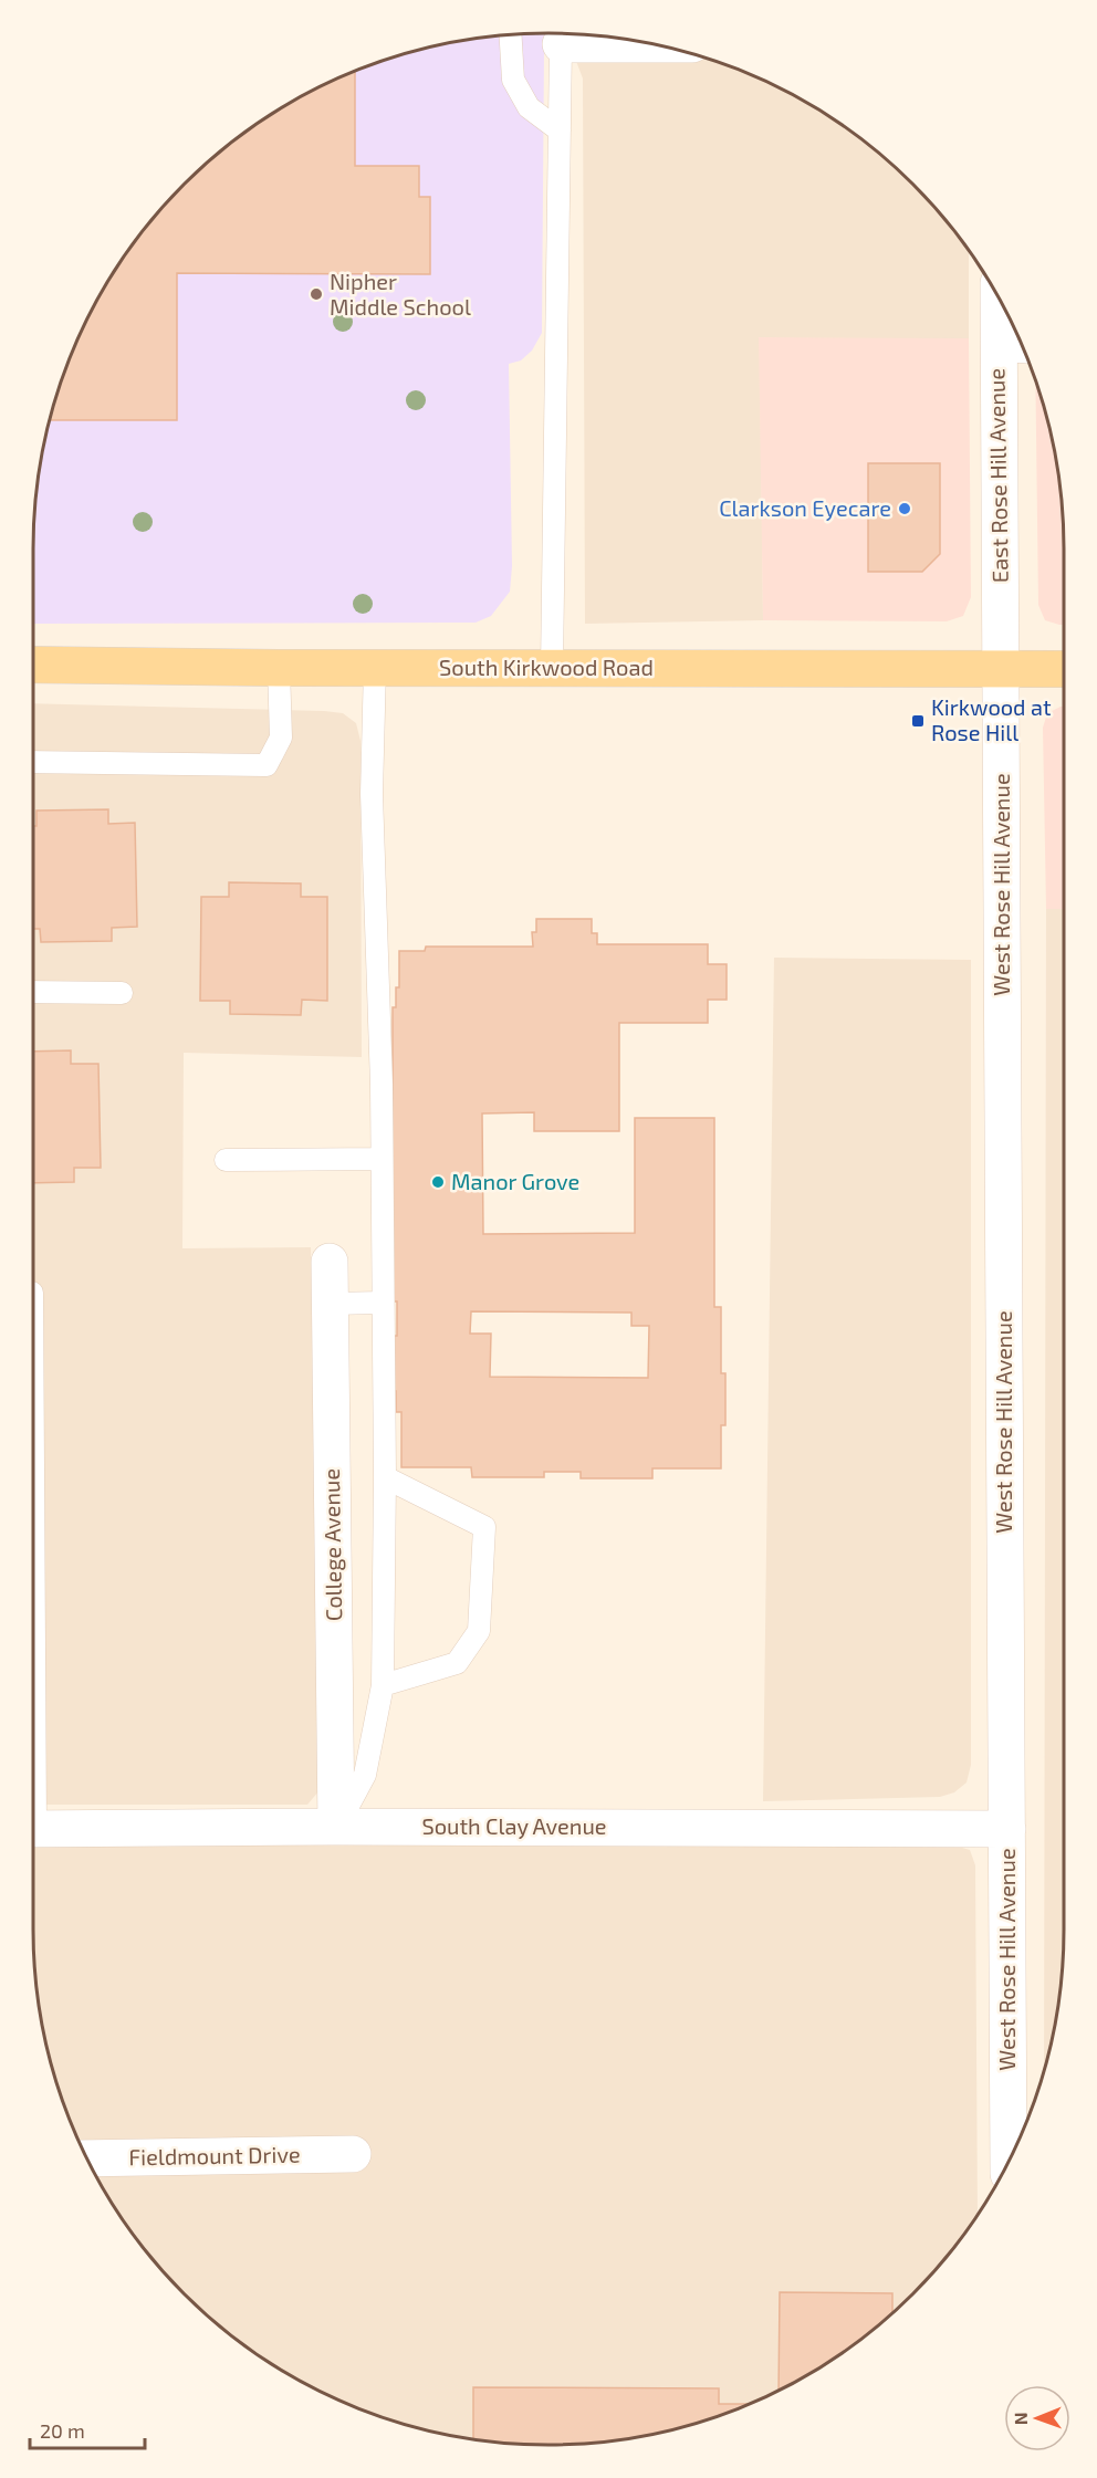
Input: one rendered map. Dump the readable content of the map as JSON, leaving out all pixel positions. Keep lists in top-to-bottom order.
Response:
{
  "streets": {
    "main road": ["South Kirkwood Road"],
    "street": [
      "East Rose Hill Avenue",
      "West Rose Hill Avenue",
      "College Avenue",
      "South Clay Avenue",
      "Fieldmount Drive"
    ]
  },
  "crossings": [
    ["East Rose Hill Avenue", "South Kirkwood Road"],
    ["East Rose Hill Avenue", "West Rose Hill Avenue"],
    ["South Kirkwood Road", "West Rose Hill Avenue"],
    ["West Rose Hill Avenue", "South Clay Avenue"],
    ["College Avenue", "South Clay Avenue"]
  ],
  "places": {
    "other": ["Nipher Middle School", "Clarkson Eyecare", "Manor Grove"],
    "transit": ["Kirkwood at Rose Hill"]
  },
  "scale_bar": "20 m",
  "north": "left"
}
